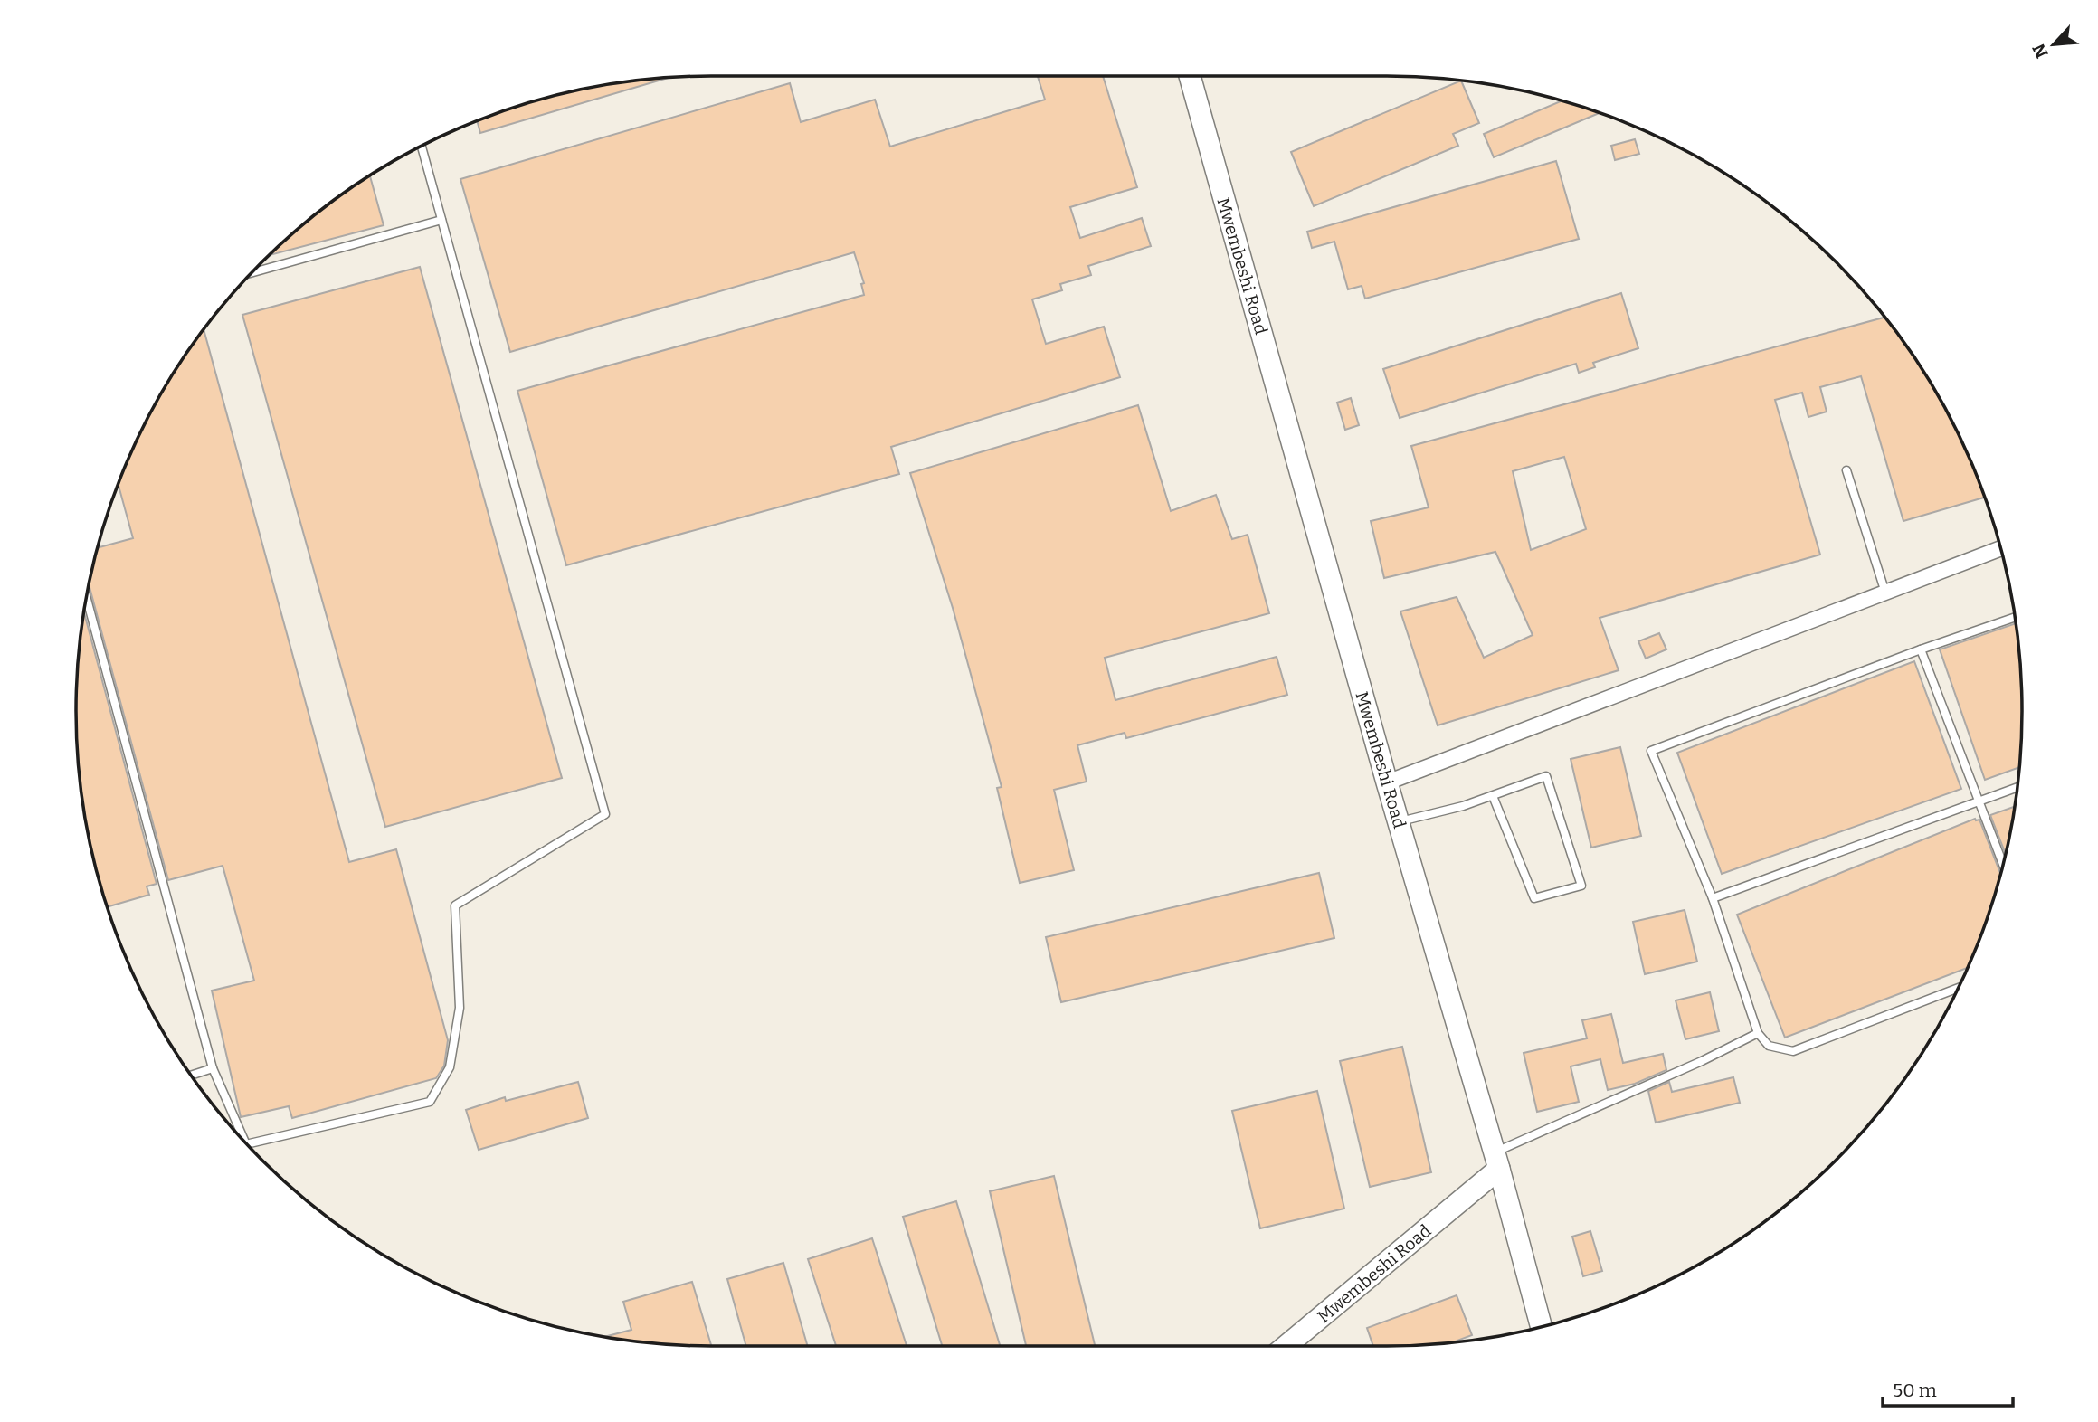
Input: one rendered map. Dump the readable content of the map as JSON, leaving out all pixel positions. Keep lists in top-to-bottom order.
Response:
{
  "streets": {
    "street": ["Mwembeshi Road"]
  },
  "scale_bar": "50 m",
  "north": "bottom left"
}
